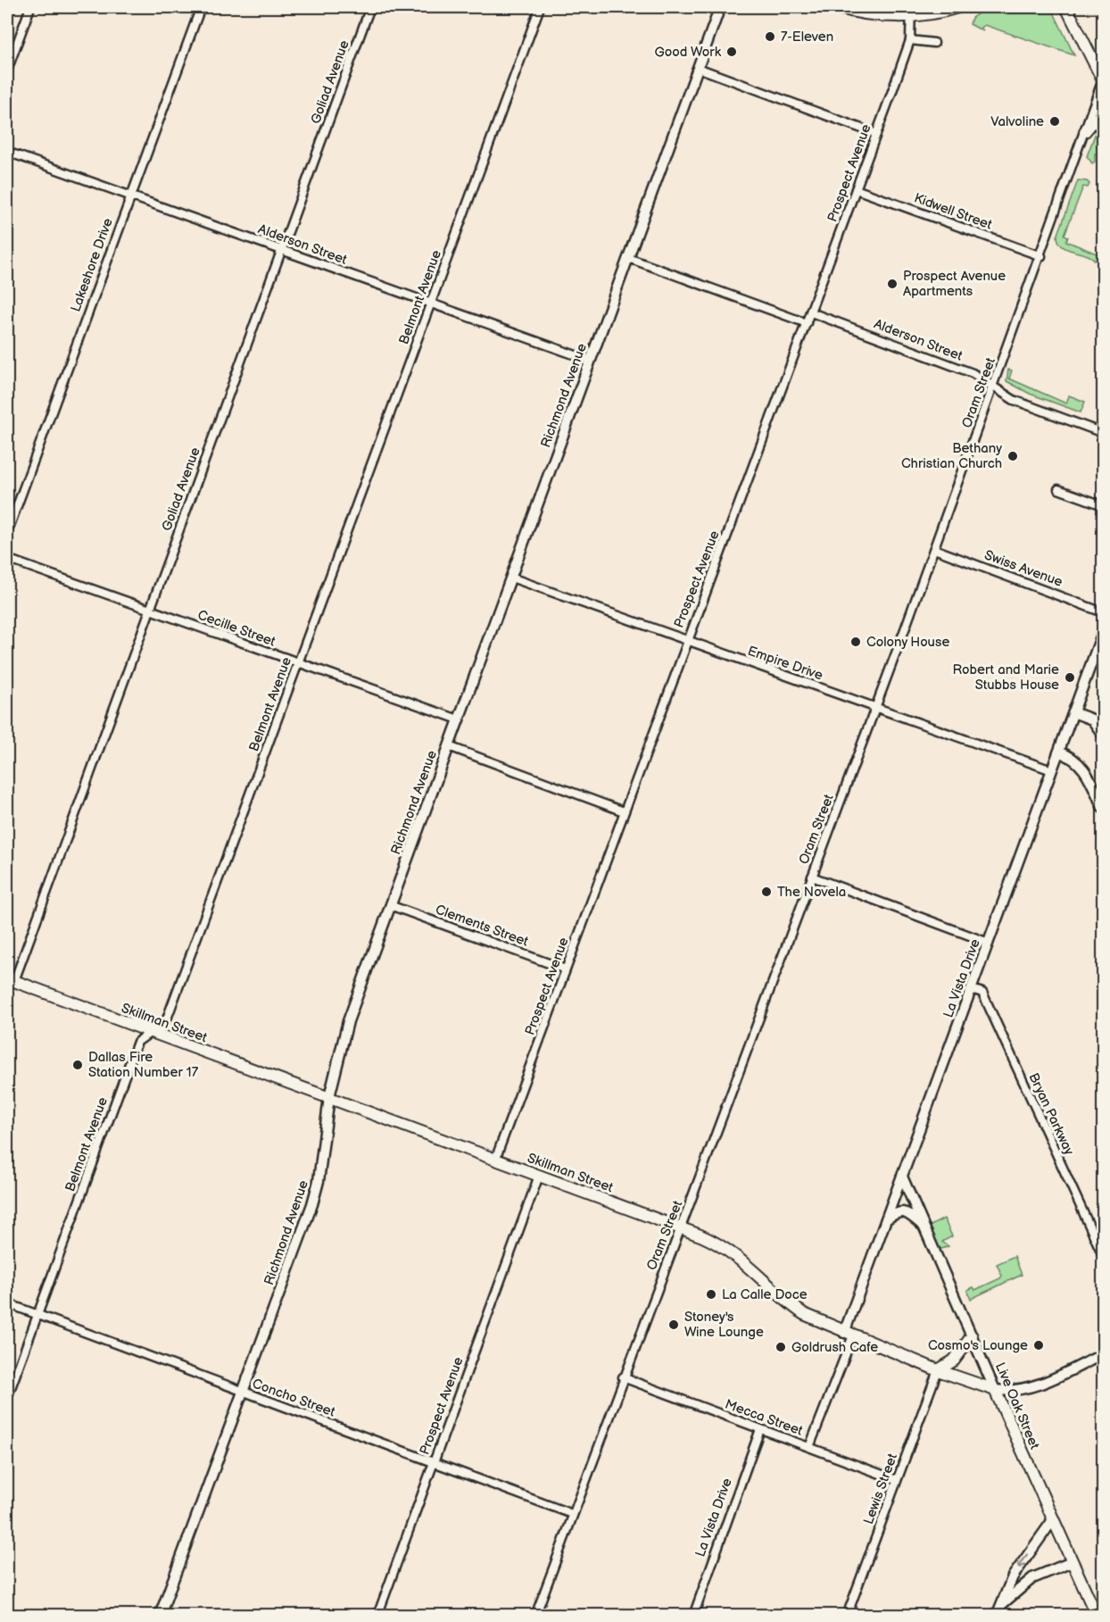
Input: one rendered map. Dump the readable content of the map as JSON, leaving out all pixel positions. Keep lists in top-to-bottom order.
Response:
{
  "streets": {
    "main road": ["Skillman Street", "Live Oak Street"],
    "street": [
      "Goliad Avenue",
      "Prospect Avenue",
      "Kidwell Street",
      "Alderson Street",
      "Lakeshore Drive",
      "Belmont Avenue",
      "Oram Street",
      "Richmond Avenue",
      "Swiss Avenue",
      "Cecille Street",
      "Empire Drive",
      "Clements Street",
      "La Vista Drive",
      "Bryan Parkway",
      "Concho Street",
      "Mecca Street",
      "Lewis Street"
    ]
  },
  "crossings": [
    ["Goliad Avenue", "Alderson Street"],
    ["Goliad Avenue", "Cecille Street"],
    ["Goliad Avenue", "Skillman Street"],
    ["Prospect Avenue", "Kidwell Street"],
    ["Prospect Avenue", "Alderson Street"],
    ["Prospect Avenue", "Empire Drive"],
    ["Prospect Avenue", "Clements Street"],
    ["Prospect Avenue", "Skillman Street"],
    ["Prospect Avenue", "Concho Street"],
    ["Kidwell Street", "Oram Street"],
    ["Alderson Street", "Lakeshore Drive"],
    ["Alderson Street", "Belmont Avenue"],
    ["Alderson Street", "Oram Street"],
    ["Alderson Street", "Richmond Avenue"],
    ["Belmont Avenue", "Cecille Street"],
    ["Belmont Avenue", "Skillman Street"],
    ["Belmont Avenue", "Concho Street"],
    ["Oram Street", "Swiss Avenue"],
    ["Oram Street", "Empire Drive"],
    ["Oram Street", "Skillman Street"],
    ["Oram Street", "Concho Street"],
    ["Oram Street", "Mecca Street"],
    ["Richmond Avenue", "Cecille Street"],
    ["Richmond Avenue", "Empire Drive"],
    ["Richmond Avenue", "Clements Street"],
    ["Richmond Avenue", "Skillman Street"],
    ["Richmond Avenue", "Concho Street"],
    ["Empire Drive", "La Vista Drive"],
    ["La Vista Drive", "Skillman Street"],
    ["La Vista Drive", "Bryan Parkway"],
    ["La Vista Drive", "Live Oak Street"],
    ["La Vista Drive", "Mecca Street"],
    ["Skillman Street", "Live Oak Street"],
    ["Skillman Street", "Lewis Street"],
    ["Mecca Street", "Lewis Street"]
  ],
  "places": [
    "7-Eleven",
    "Good Work",
    "Valvoline",
    "Prospect Avenue Apartments",
    "Bethany Christian Church",
    "Colony House",
    "Robert and Marie Stubbs House",
    "The Novela",
    "Dallas Fire Station Number 17",
    "La Calle Doce",
    "Stoney's Wine Lounge",
    "Cosmo's Lounge",
    "Goldrush Cafe"
  ]
}
